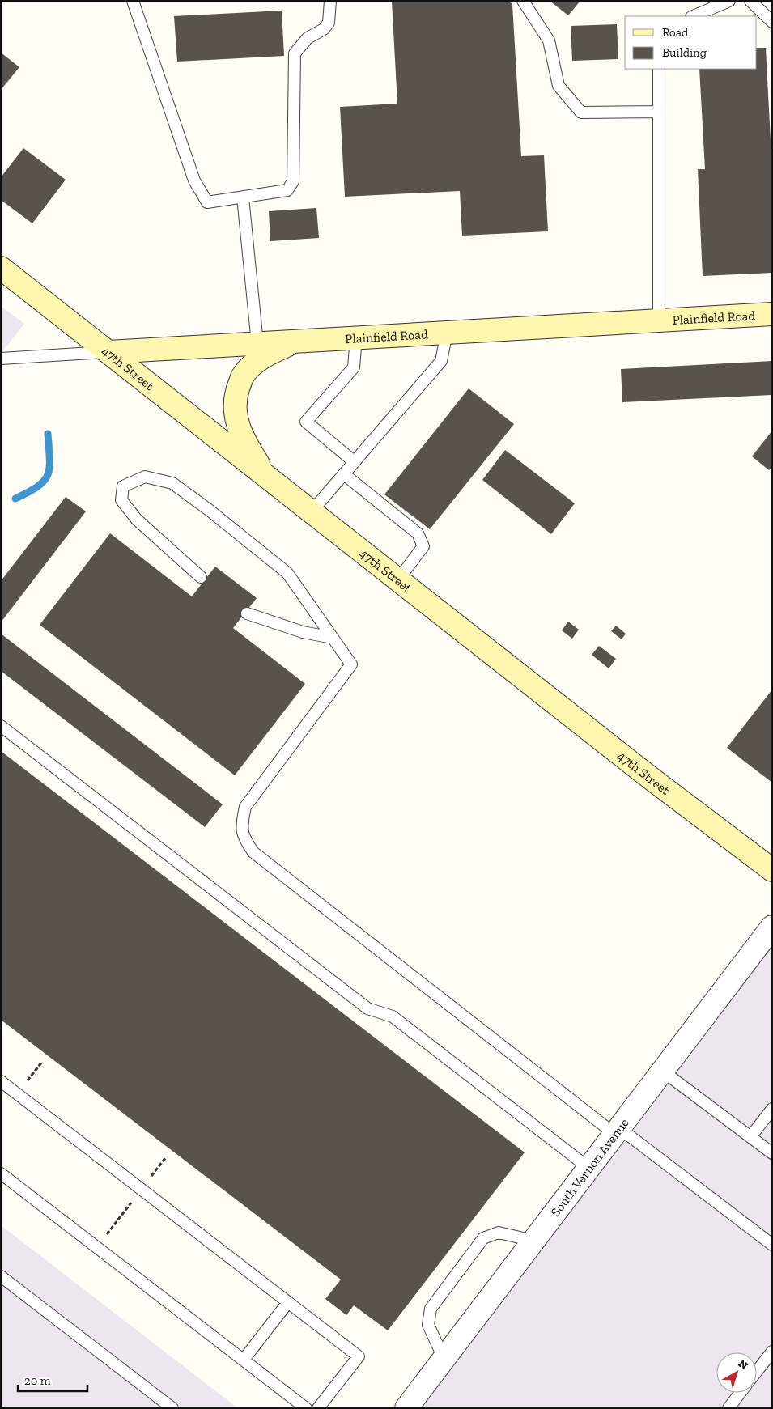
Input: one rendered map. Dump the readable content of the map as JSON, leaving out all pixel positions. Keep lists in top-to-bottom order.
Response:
{
  "streets": {
    "main road": ["Plainfield Road", "47th Street"],
    "street": ["South Vernon Avenue"]
  },
  "crossings": [
    ["Plainfield Road", "47th Street"]
  ],
  "legend": ["Road", "Building"],
  "scale_bar": "20 m",
  "north": "top right"
}
